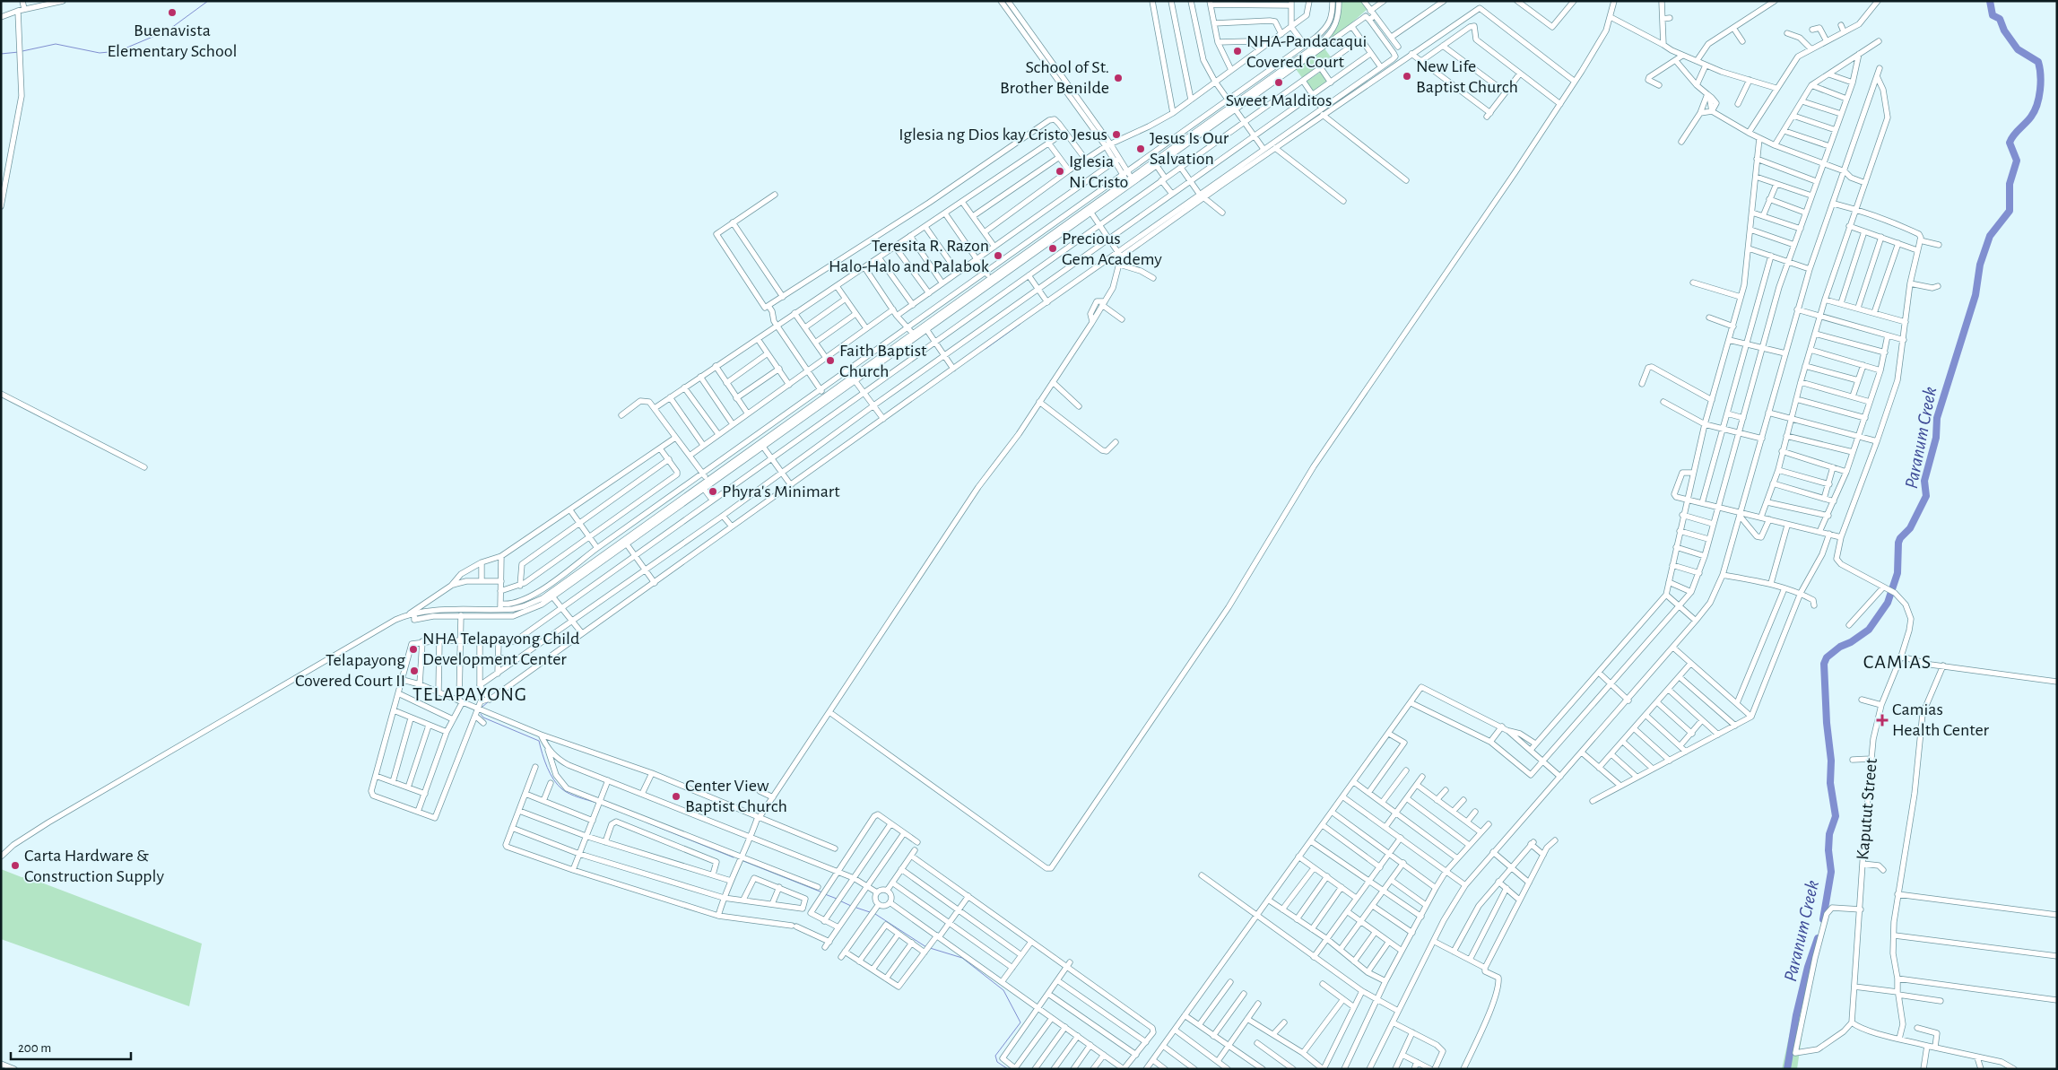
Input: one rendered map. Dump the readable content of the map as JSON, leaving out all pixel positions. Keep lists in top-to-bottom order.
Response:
{
  "streets": {
    "street": ["Kaputut Street"]
  },
  "districts": ["CAMIAS", "TELAPAYONG"],
  "water": ["Paranum Creek"],
  "places": {
    "other": [
      "Buenavista Elementary School",
      "NHA-Pandacaqui Covered Court",
      "New Life Baptist Church",
      "School of St. Brother Benilde",
      "Sweet Malditos",
      "Iglesia ng Dios kay Cristo Jesus",
      "Jesus Is Our Salvation",
      "Iglesia Ni Cristo",
      "Precious Gem Academy",
      "Teresita R. Razon Halo-Halo and Palabok",
      "Faith Baptist Church",
      "Phyra's Minimart",
      "NHA Telapayong Child Development Center",
      "Telapayong Covered Court II",
      "Center View Baptist Church",
      "Carta Hardware & Construction Supply"
    ],
    "health": ["Camias Health Center"]
  },
  "scale_bar": "200 m"
}
